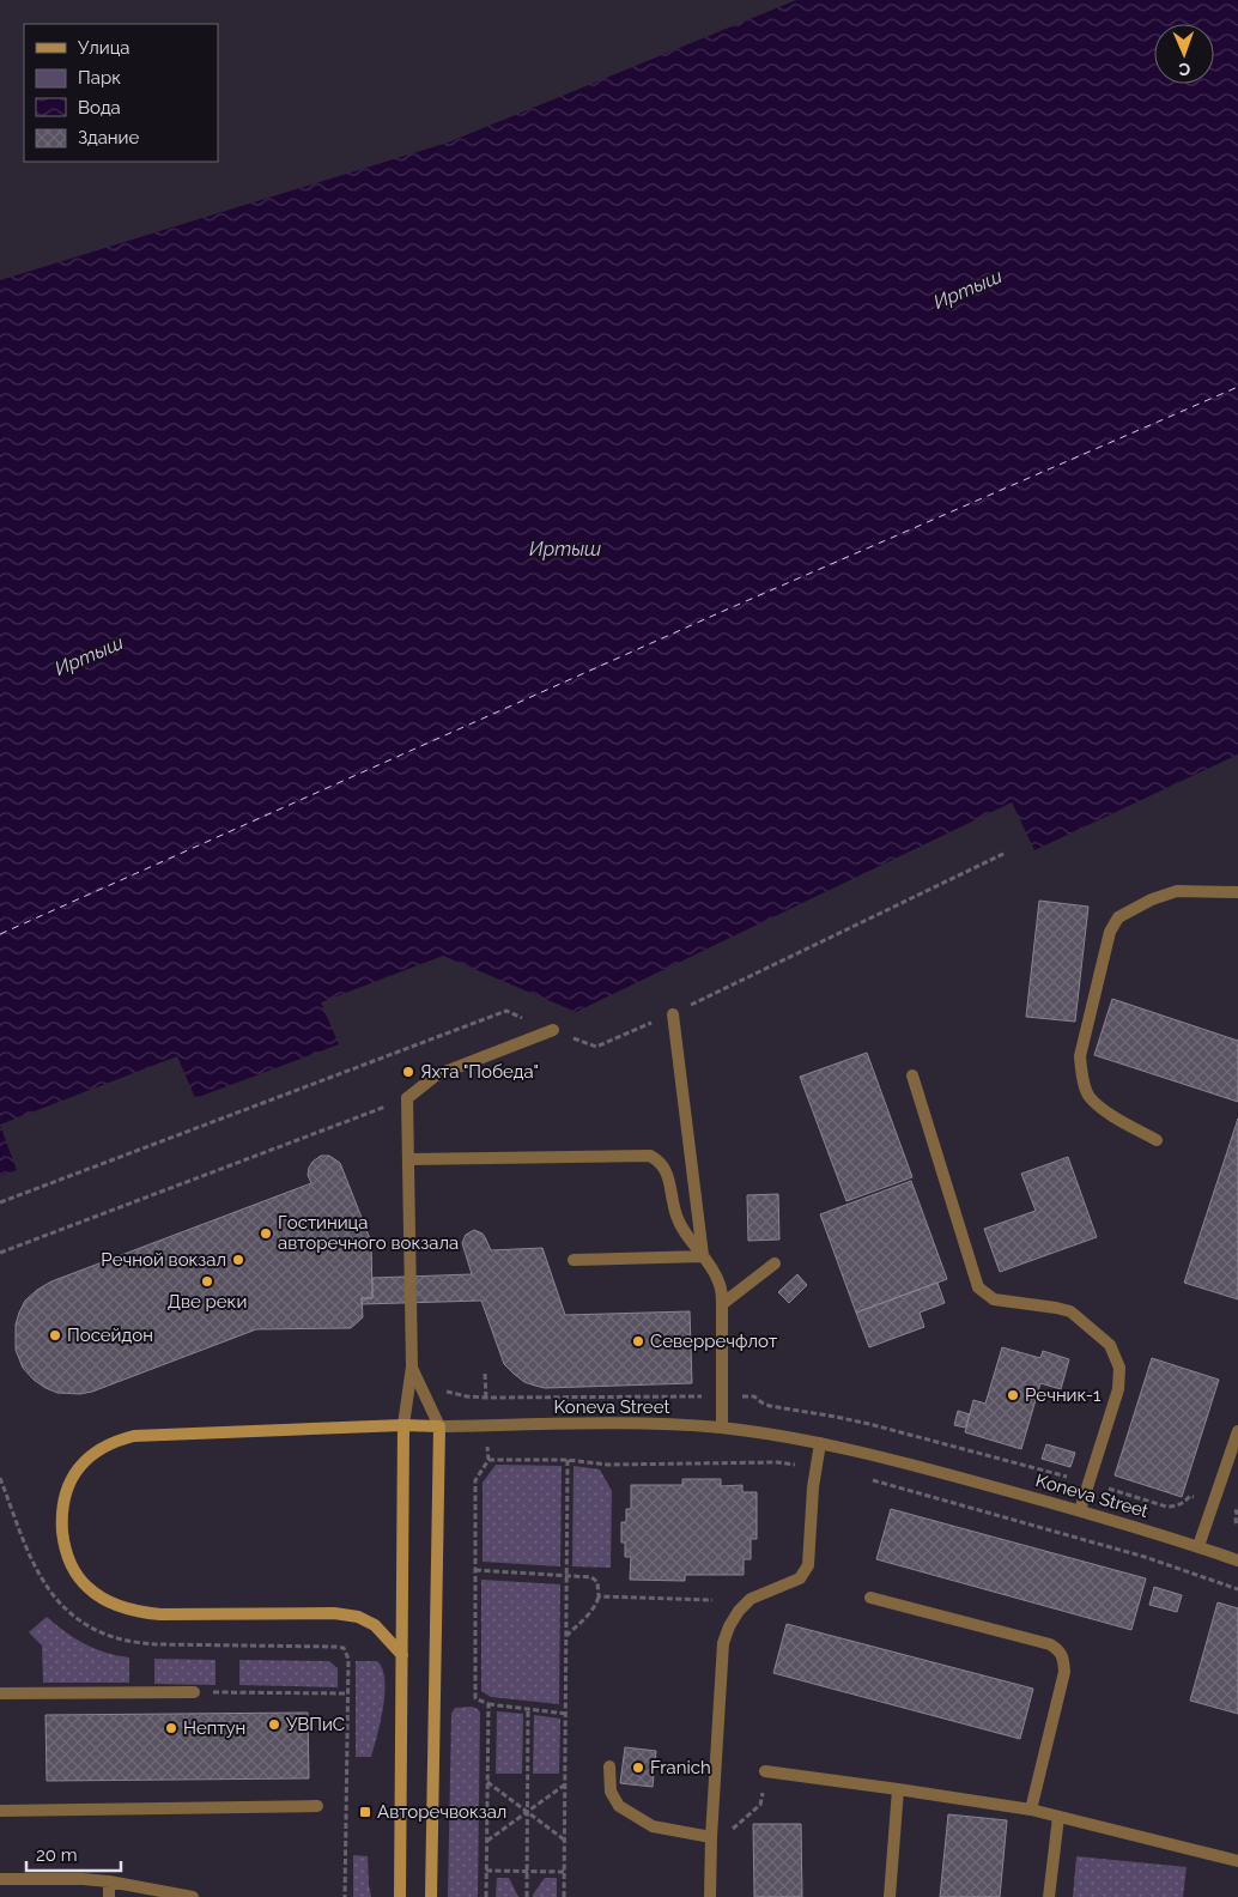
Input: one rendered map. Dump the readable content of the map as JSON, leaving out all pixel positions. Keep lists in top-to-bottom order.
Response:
{
  "streets": {
    "street": ["Koneva Street"]
  },
  "water": ["Иртыш"],
  "places": {
    "other": [
      "Яхта \"Победа\"",
      "Гостиница авторечного вокзала",
      "Речной вокзал",
      "Две реки",
      "Посейдон",
      "Северречфлот",
      "Речник-1",
      "УВПиС",
      "Нептун",
      "Franich"
    ],
    "transit": ["Авторечвокзал"]
  },
  "legend": [
    "Улица",
    "Парк",
    "Вода",
    "Здание"
  ],
  "scale_bar": "20 m",
  "north": "bottom"
}
